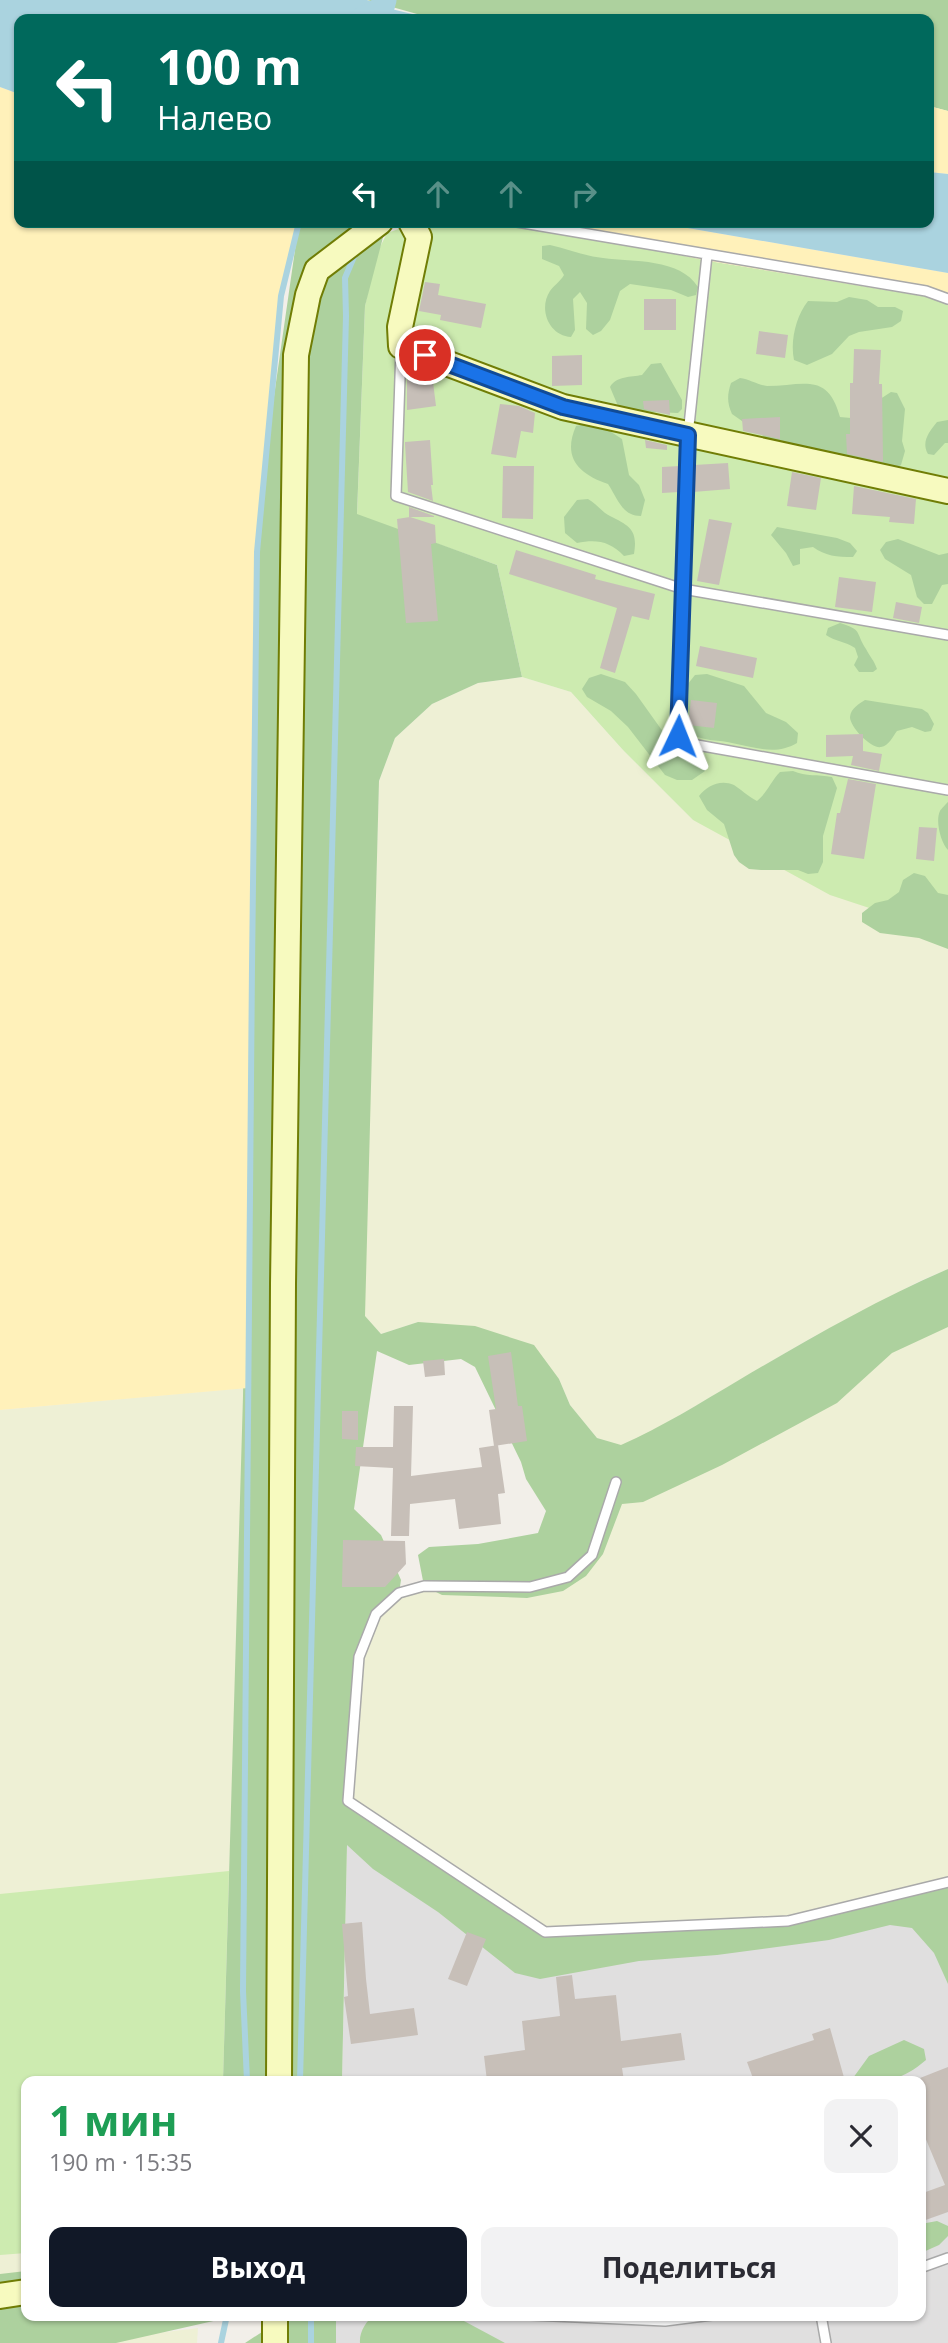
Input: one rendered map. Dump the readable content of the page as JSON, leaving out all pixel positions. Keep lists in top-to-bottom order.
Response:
{
  "page": {
    "turn": ["100 m", "Налево"],
    "heading": ["1 мин", "190 m · 15:35"],
    "buttons": ["Выход", "Поделиться"]
  }
}
